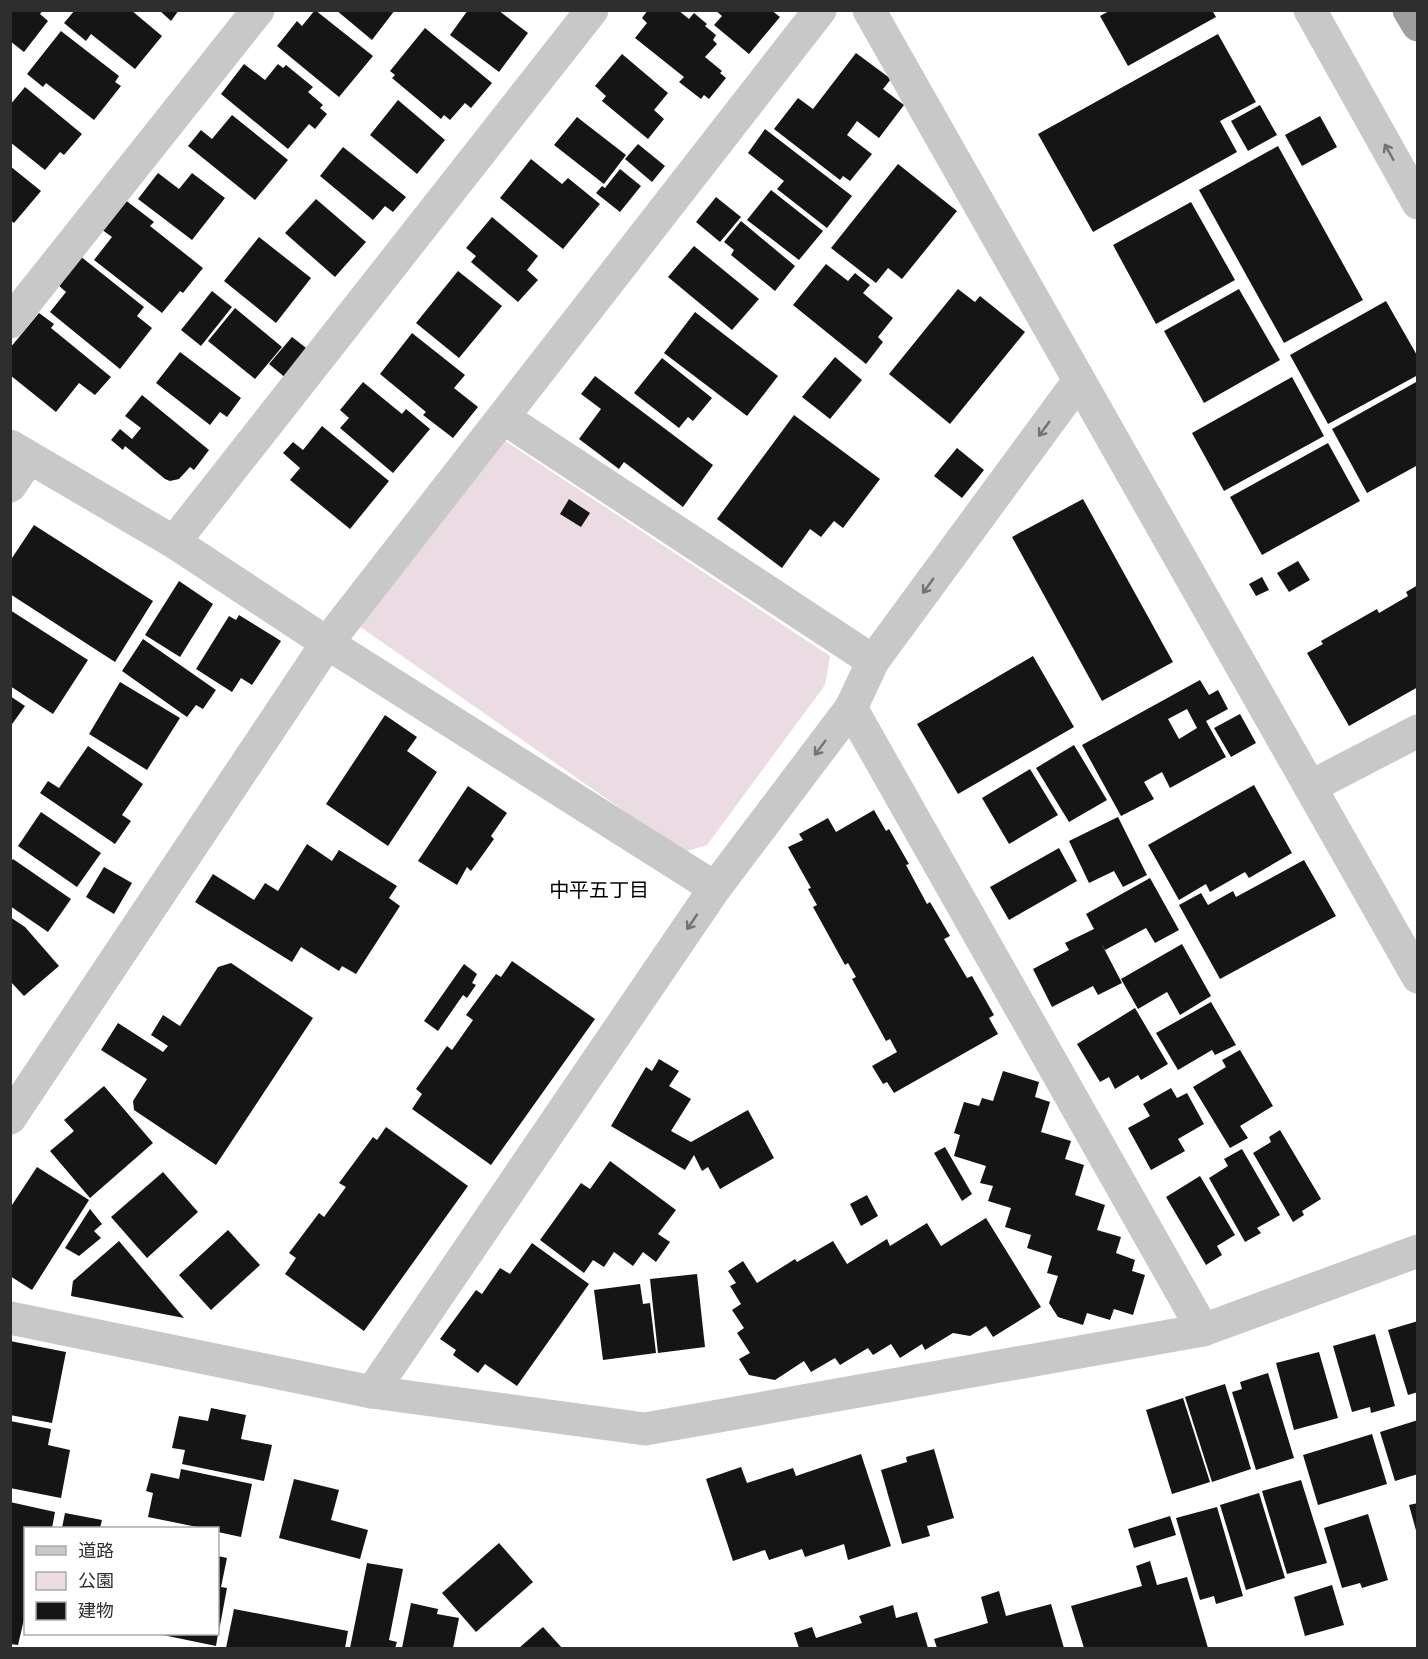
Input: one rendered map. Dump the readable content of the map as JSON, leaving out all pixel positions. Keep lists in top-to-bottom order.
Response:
{
  "districts": ["中平五丁目"],
  "legend": ["道路", "公園", "建物"]
}
